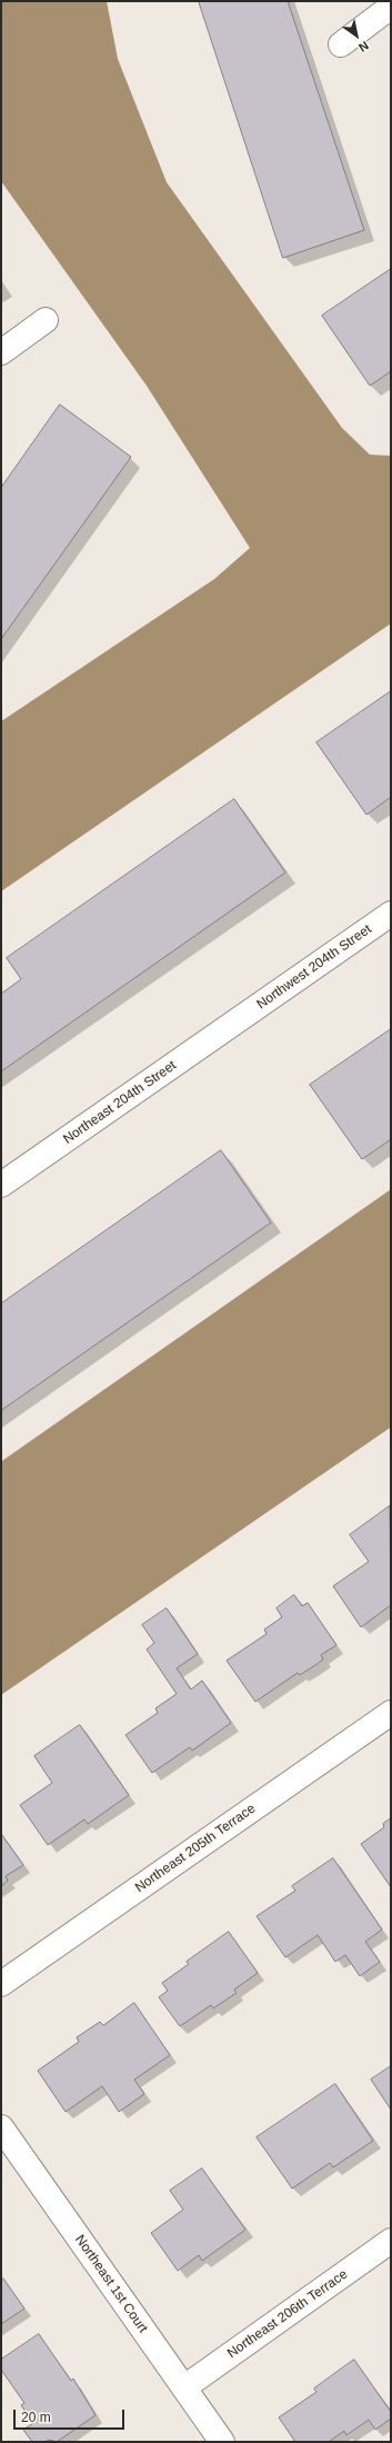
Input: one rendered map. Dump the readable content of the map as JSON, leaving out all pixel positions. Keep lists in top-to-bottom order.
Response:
{
  "streets": {
    "street": [
      "Northwest 204th Street",
      "Northeast 204th Street",
      "Northeast 205th Terrace",
      "Northeast 1st Court",
      "Northeast 206th Terrace"
    ]
  },
  "crossings": [
    ["Northwest 204th Street", "Northeast 204th Street"],
    ["Northeast 1st Court", "Northeast 206th Terrace"]
  ],
  "scale_bar": "20 m",
  "north": "bottom right"
}
